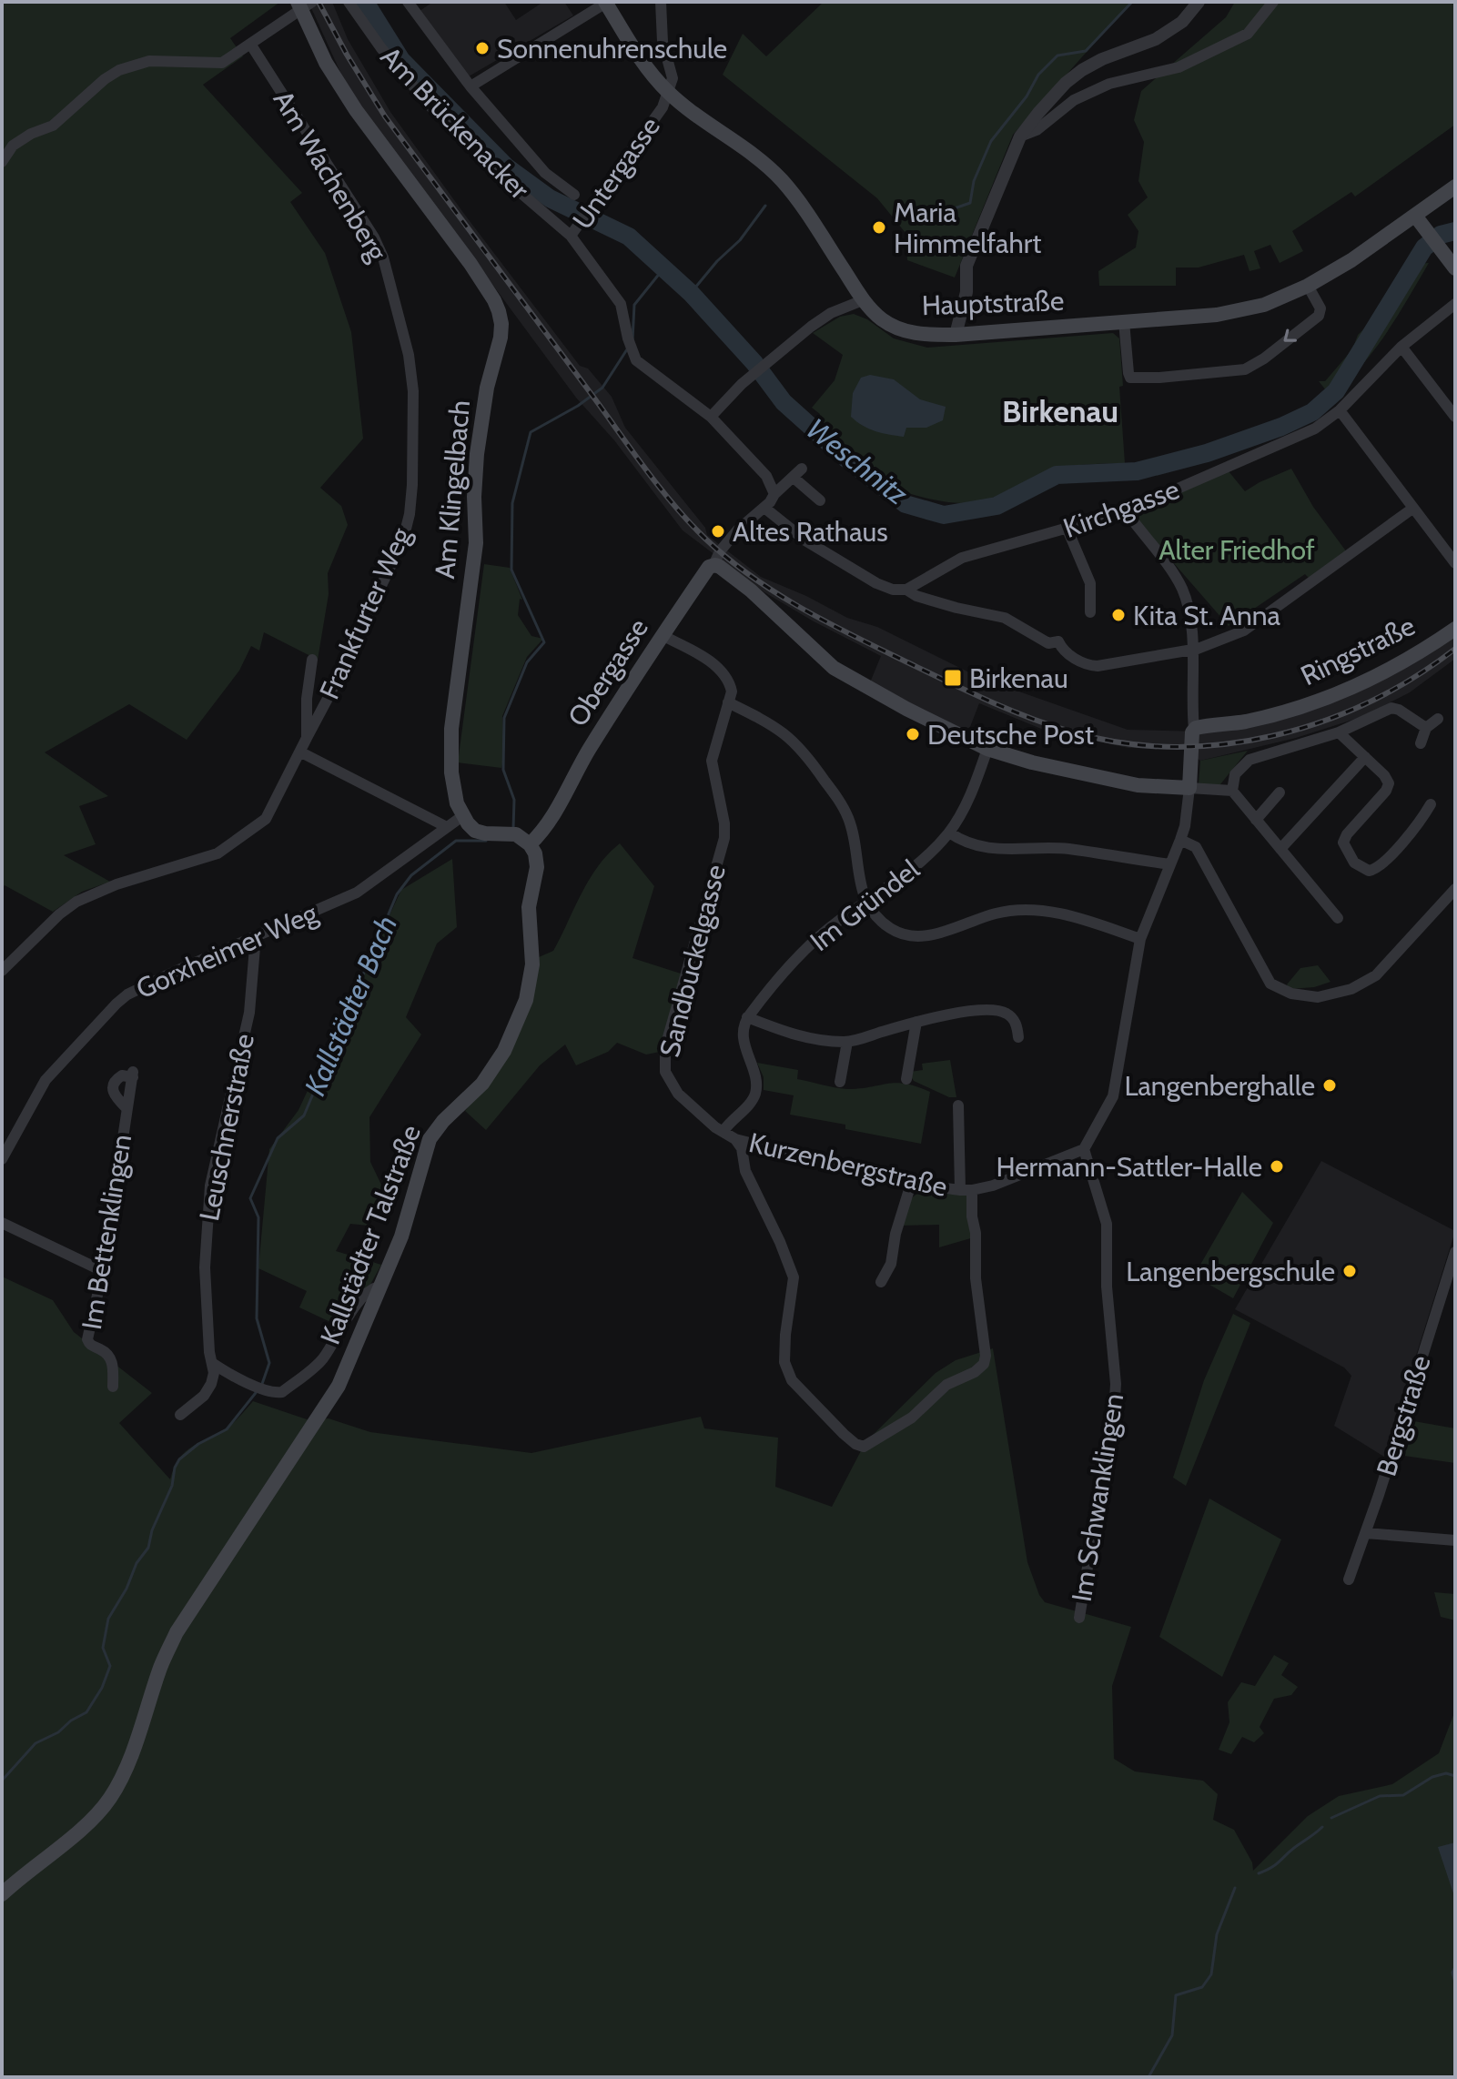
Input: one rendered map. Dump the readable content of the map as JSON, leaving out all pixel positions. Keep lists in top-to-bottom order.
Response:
{
  "streets": {
    "main road": [
      "Hauptstraße",
      "Am Klingelbach",
      "Ringstraße",
      "Obergasse",
      "Kallstädter Talstraße"
    ],
    "street": [
      "Am Brückenacker",
      "Untergasse",
      "Am Wachenberg",
      "Kirchgasse",
      "Frankfurter Weg",
      "Im Gründel",
      "Gorxheimer Weg",
      "Sandbuckelgasse",
      "Leuschnerstraße",
      "Kurzenbergstraße",
      "Im Bettenklingen",
      "Bergstraße",
      "Im Schwanklingen"
    ]
  },
  "crossings": [
    ["Am Brückenacker", "Untergasse"],
    ["Untergasse", "Hauptstraße"],
    ["Untergasse", "Obergasse"],
    ["Am Wachenberg", "Frankfurter Weg"],
    ["Am Klingelbach", "Gorxheimer Weg"],
    ["Obergasse", "Sandbuckelgasse"],
    ["Obergasse", "Kallstädter Talstraße"],
    ["Gorxheimer Weg", "Leuschnerstraße"],
    ["Sandbuckelgasse", "Kurzenbergstraße"],
    ["Kurzenbergstraße", "Im Schwanklingen"]
  ],
  "districts": ["Birkenau"],
  "water": ["Weschnitz", "Kallstädter Bach"],
  "parks": ["Alter Friedhof"],
  "places": {
    "other": [
      "Sonnenuhrenschule",
      "Maria Himmelfahrt",
      "Altes Rathaus",
      "Kita St. Anna",
      "Deutsche Post",
      "Langenberghalle",
      "Hermann-Sattler-Halle",
      "Langenbergschule"
    ],
    "transit": ["Birkenau"]
  }
}
